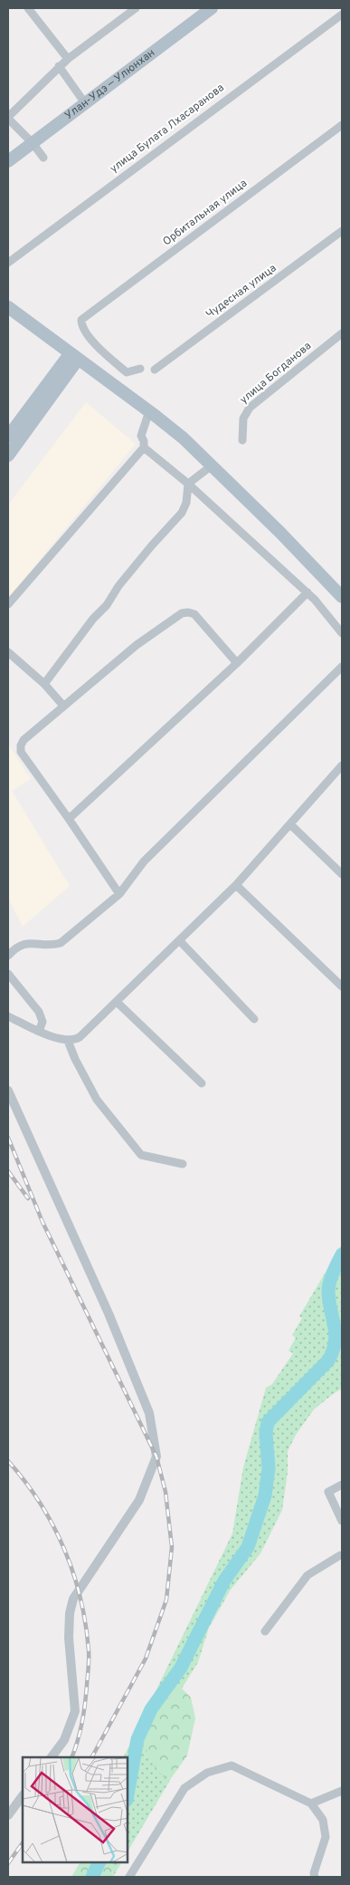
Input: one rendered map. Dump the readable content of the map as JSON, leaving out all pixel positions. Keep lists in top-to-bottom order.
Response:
{
  "streets": {
    "main road": ["Улан-Удэ — Улюнхан"],
    "street": [
      "улица Булата Лхасаранова",
      "Орбитальная улица",
      "Чудесная улица",
      "улица Богданова"
    ]
  }
}
